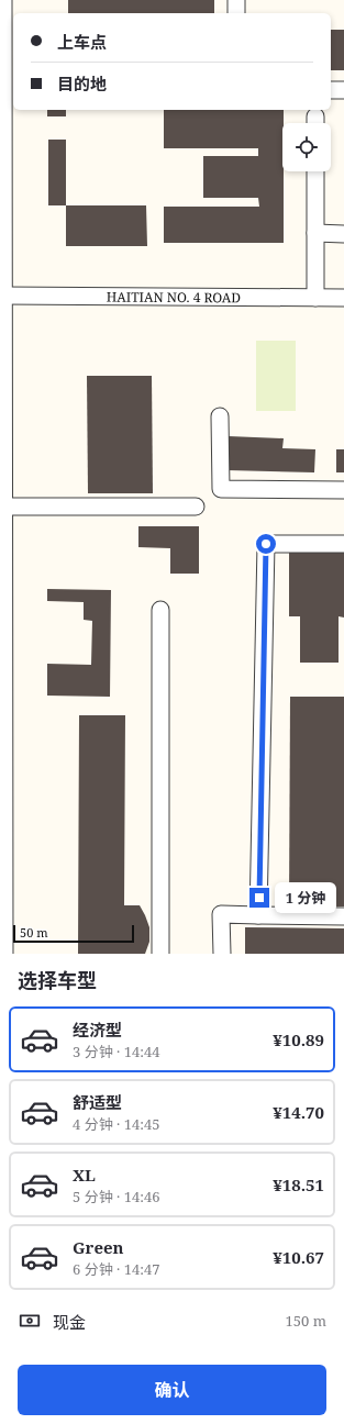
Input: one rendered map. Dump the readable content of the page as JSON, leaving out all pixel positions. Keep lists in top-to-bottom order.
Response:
{
  "streets": {
    "street": ["HAITIAN NO. 4 ROAD"]
  },
  "scale_bar": "50 m",
  "page": {
    "banner": ["上车点", "目的地"],
    "bubble": "1 分钟",
    "scale": "50 m",
    "heading": "选择车型",
    "list": [
      {
        "name": "经济型",
        "note": "3 分钟 · 14:44",
        "value": "¥10.89"
      },
      {
        "name": "舒适型",
        "note": "4 分钟 · 14:45",
        "value": "¥14.70"
      },
      {
        "name": "XL",
        "note": "5 分钟 · 14:46",
        "value": "¥18.51"
      },
      {
        "name": "Green",
        "note": "6 分钟 · 14:47",
        "value": "¥10.67"
      }
    ],
    "pay": ["现金", "150 m"],
    "buttons": "确认"
  }
}
